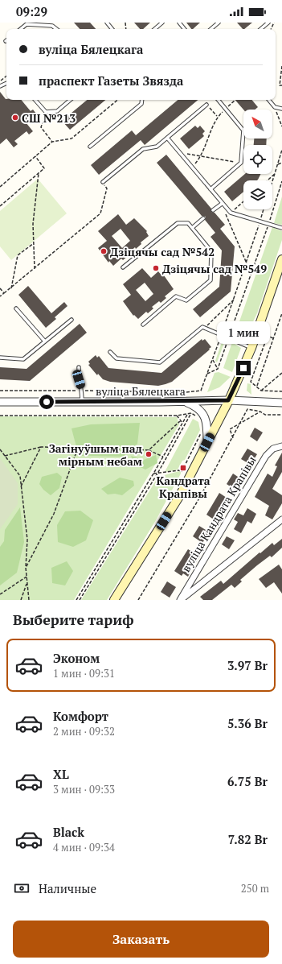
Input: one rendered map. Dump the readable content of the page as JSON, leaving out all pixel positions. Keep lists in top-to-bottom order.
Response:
{
  "streets": {
    "street": ["вуліца Бялецкага", "вуліца Кандрата Крапівы"]
  },
  "places": {
    "other": [
      "СШ №213",
      "Дзіцячы сад №542",
      "Дзіцячы сад №549",
      "Загінуўшым пад мірным небам"
    ],
    "transit": ["Кандрата Крапівы"]
  },
  "north": "top left",
  "page": {
    "status": "09:29",
    "banner": ["вуліца Бялецкага", "праспект Газеты Звязда"],
    "bubble": "1 мин",
    "heading": "Выберите тариф",
    "list": [
      {
        "name": "Эконом",
        "note": "1 мин · 09:31",
        "value": "3.97 Br"
      },
      {
        "name": "Комфорт",
        "note": "2 мин · 09:32",
        "value": "5.36 Br"
      },
      {
        "name": "XL",
        "note": "3 мин · 09:33",
        "value": "6.75 Br"
      },
      {
        "name": "Black",
        "note": "4 мин · 09:34",
        "value": "7.82 Br"
      }
    ],
    "pay": ["Наличные", "250 m"],
    "buttons": "Заказать"
  }
}
